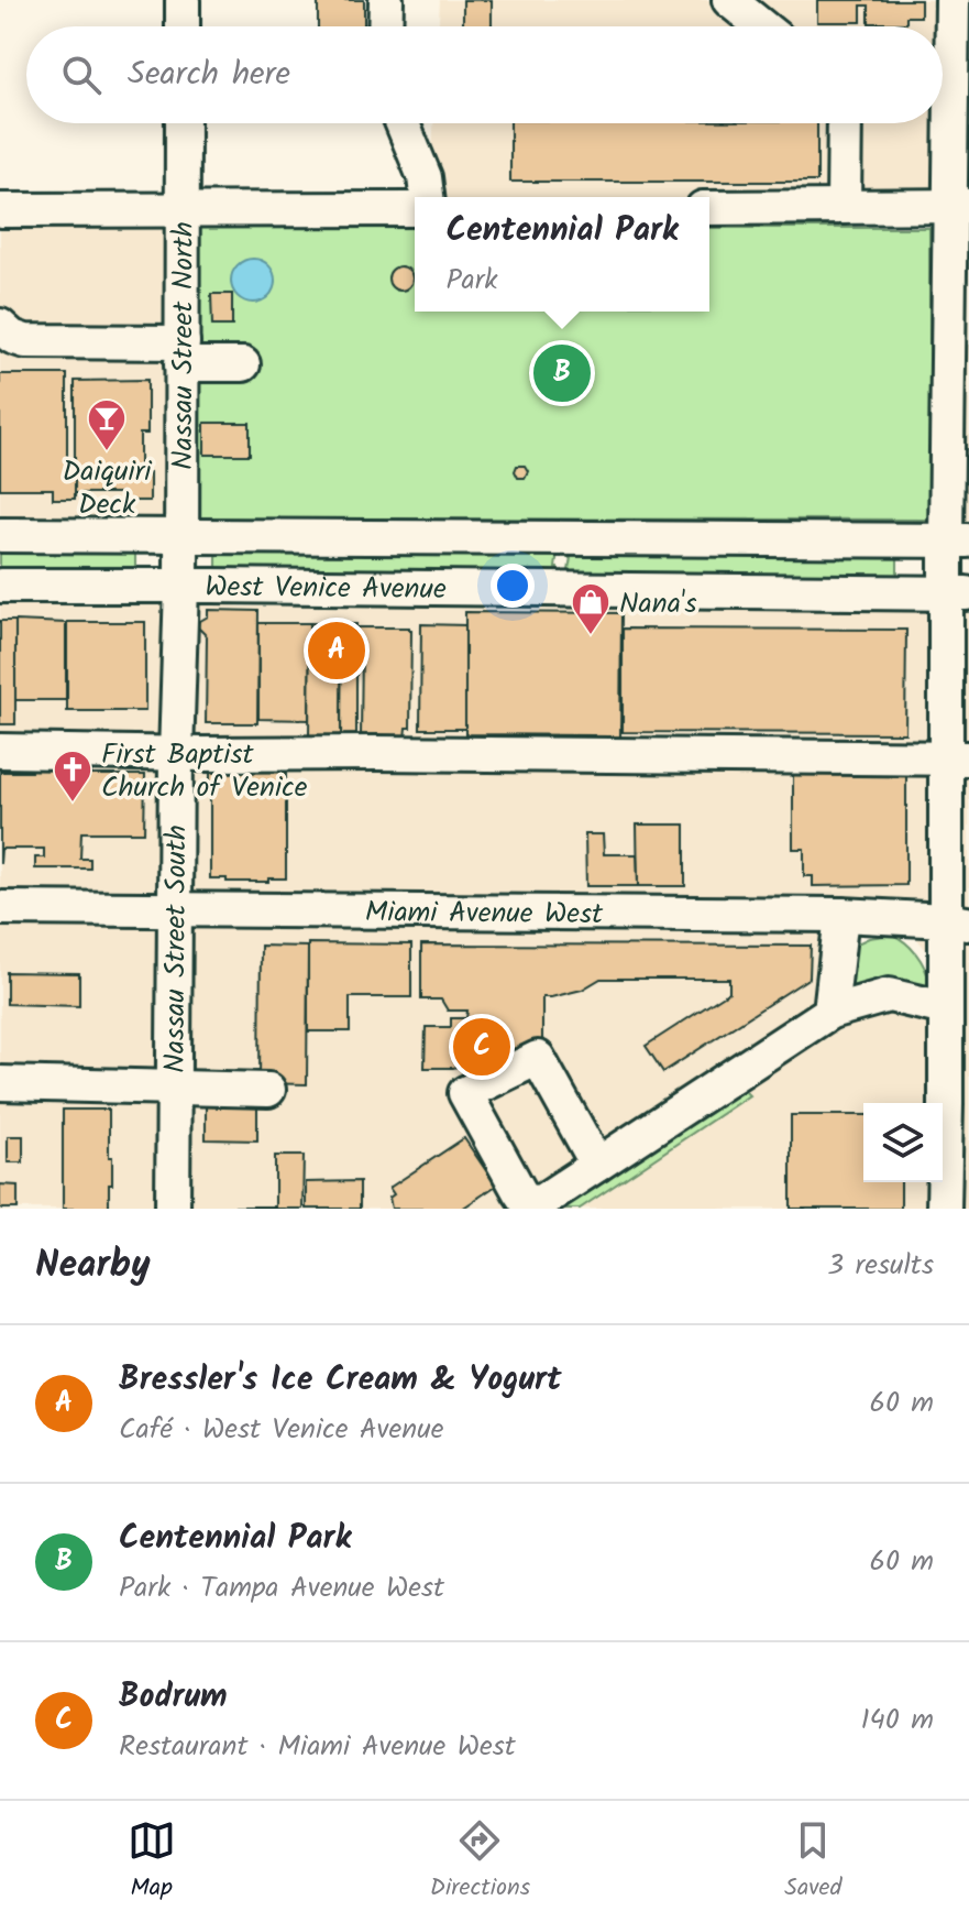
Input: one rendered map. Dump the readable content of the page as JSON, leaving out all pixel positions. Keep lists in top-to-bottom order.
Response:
{
  "streets": {
    "street": [
      "Nassau Street North",
      "West Venice Avenue",
      "Miami Avenue West",
      "Nassau Street South"
    ]
  },
  "crossings": [
    ["Nassau Street North", "West Venice Avenue"],
    ["Nassau Street North", "Nassau Street South"],
    ["West Venice Avenue", "Nassau Street South"],
    ["Miami Avenue West", "Nassau Street South"]
  ],
  "places": {
    "bar": ["Daiquiri Deck"],
    "shop": ["Nana's"],
    "church": ["First Baptist Church of Venice"]
  },
  "page": {
    "search": "Search here",
    "popup": ["Centennial Park", "Park"],
    "pins": ["B", "A", "C"],
    "heading": ["Nearby", "3 results"],
    "list": [
      {
        "mark": "A",
        "name": "Bressler's Ice Cream & Yogurt",
        "note": "Café · West Venice Avenue",
        "value": "60 m"
      },
      {
        "mark": "B",
        "name": "Centennial Park",
        "note": "Park · Tampa Avenue West",
        "value": "60 m"
      },
      {
        "mark": "C",
        "name": "Bodrum",
        "note": "Restaurant · Miami Avenue West",
        "value": "140 m"
      }
    ],
    "nav": ["Map", "Directions", "Saved"]
  }
}
